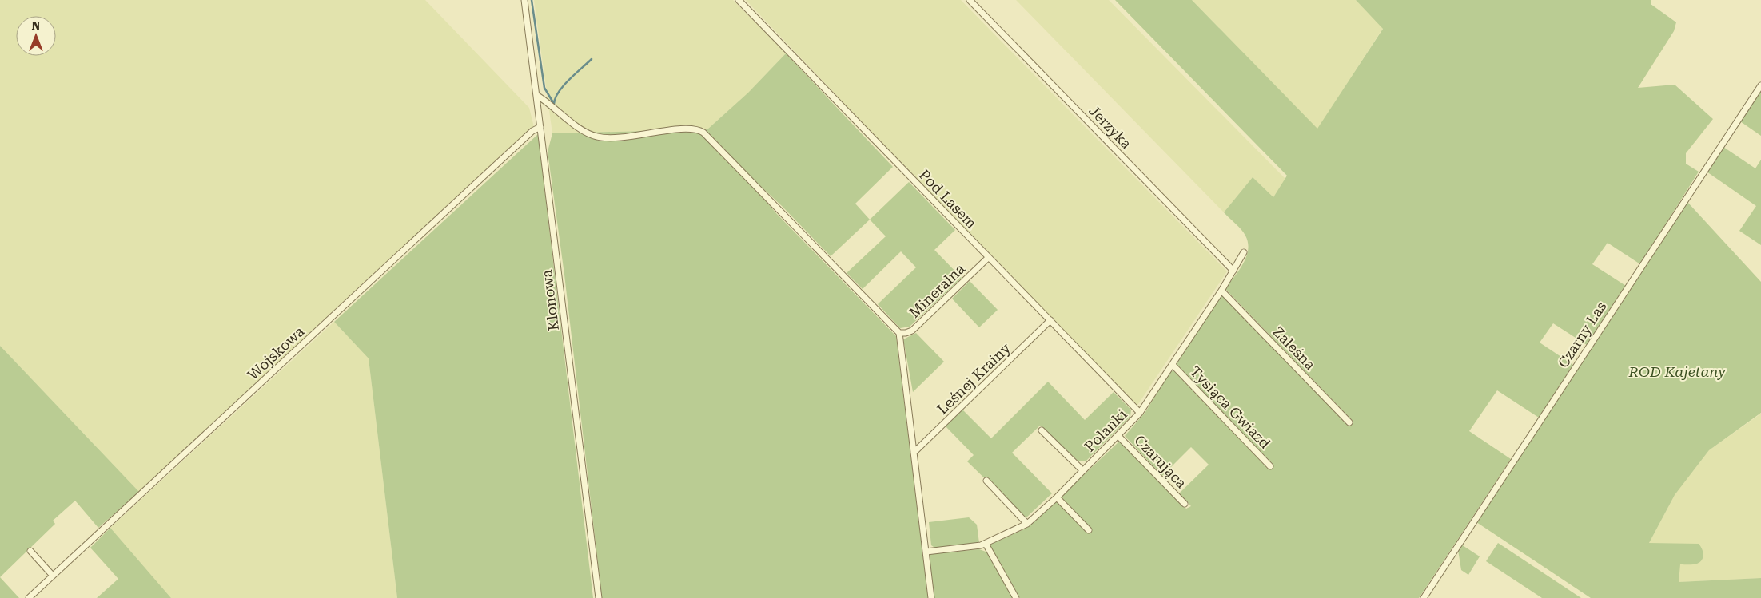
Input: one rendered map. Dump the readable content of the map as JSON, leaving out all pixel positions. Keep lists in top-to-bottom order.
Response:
{
  "streets": {
    "street": [
      "Jerzyka",
      "Pod Lasem",
      "Mineralna",
      "Klonowa",
      "Czarny Las",
      "Zaleśna",
      "Wojskowa",
      "Leśnej Krainy",
      "Tysiąca Gwiazd",
      "Polanki",
      "Czarująca"
    ]
  },
  "crossings": [
    ["Jerzyka", "Polanki"],
    ["Pod Lasem", "Mineralna"],
    ["Pod Lasem", "Leśnej Krainy"],
    ["Pod Lasem", "Polanki"],
    ["Klonowa", "Wojskowa"],
    ["Zaleśna", "Polanki"],
    ["Tysiąca Gwiazd", "Polanki"],
    ["Polanki", "Czarująca"]
  ],
  "parks": ["ROD Kajetany"],
  "north": "top"
}
